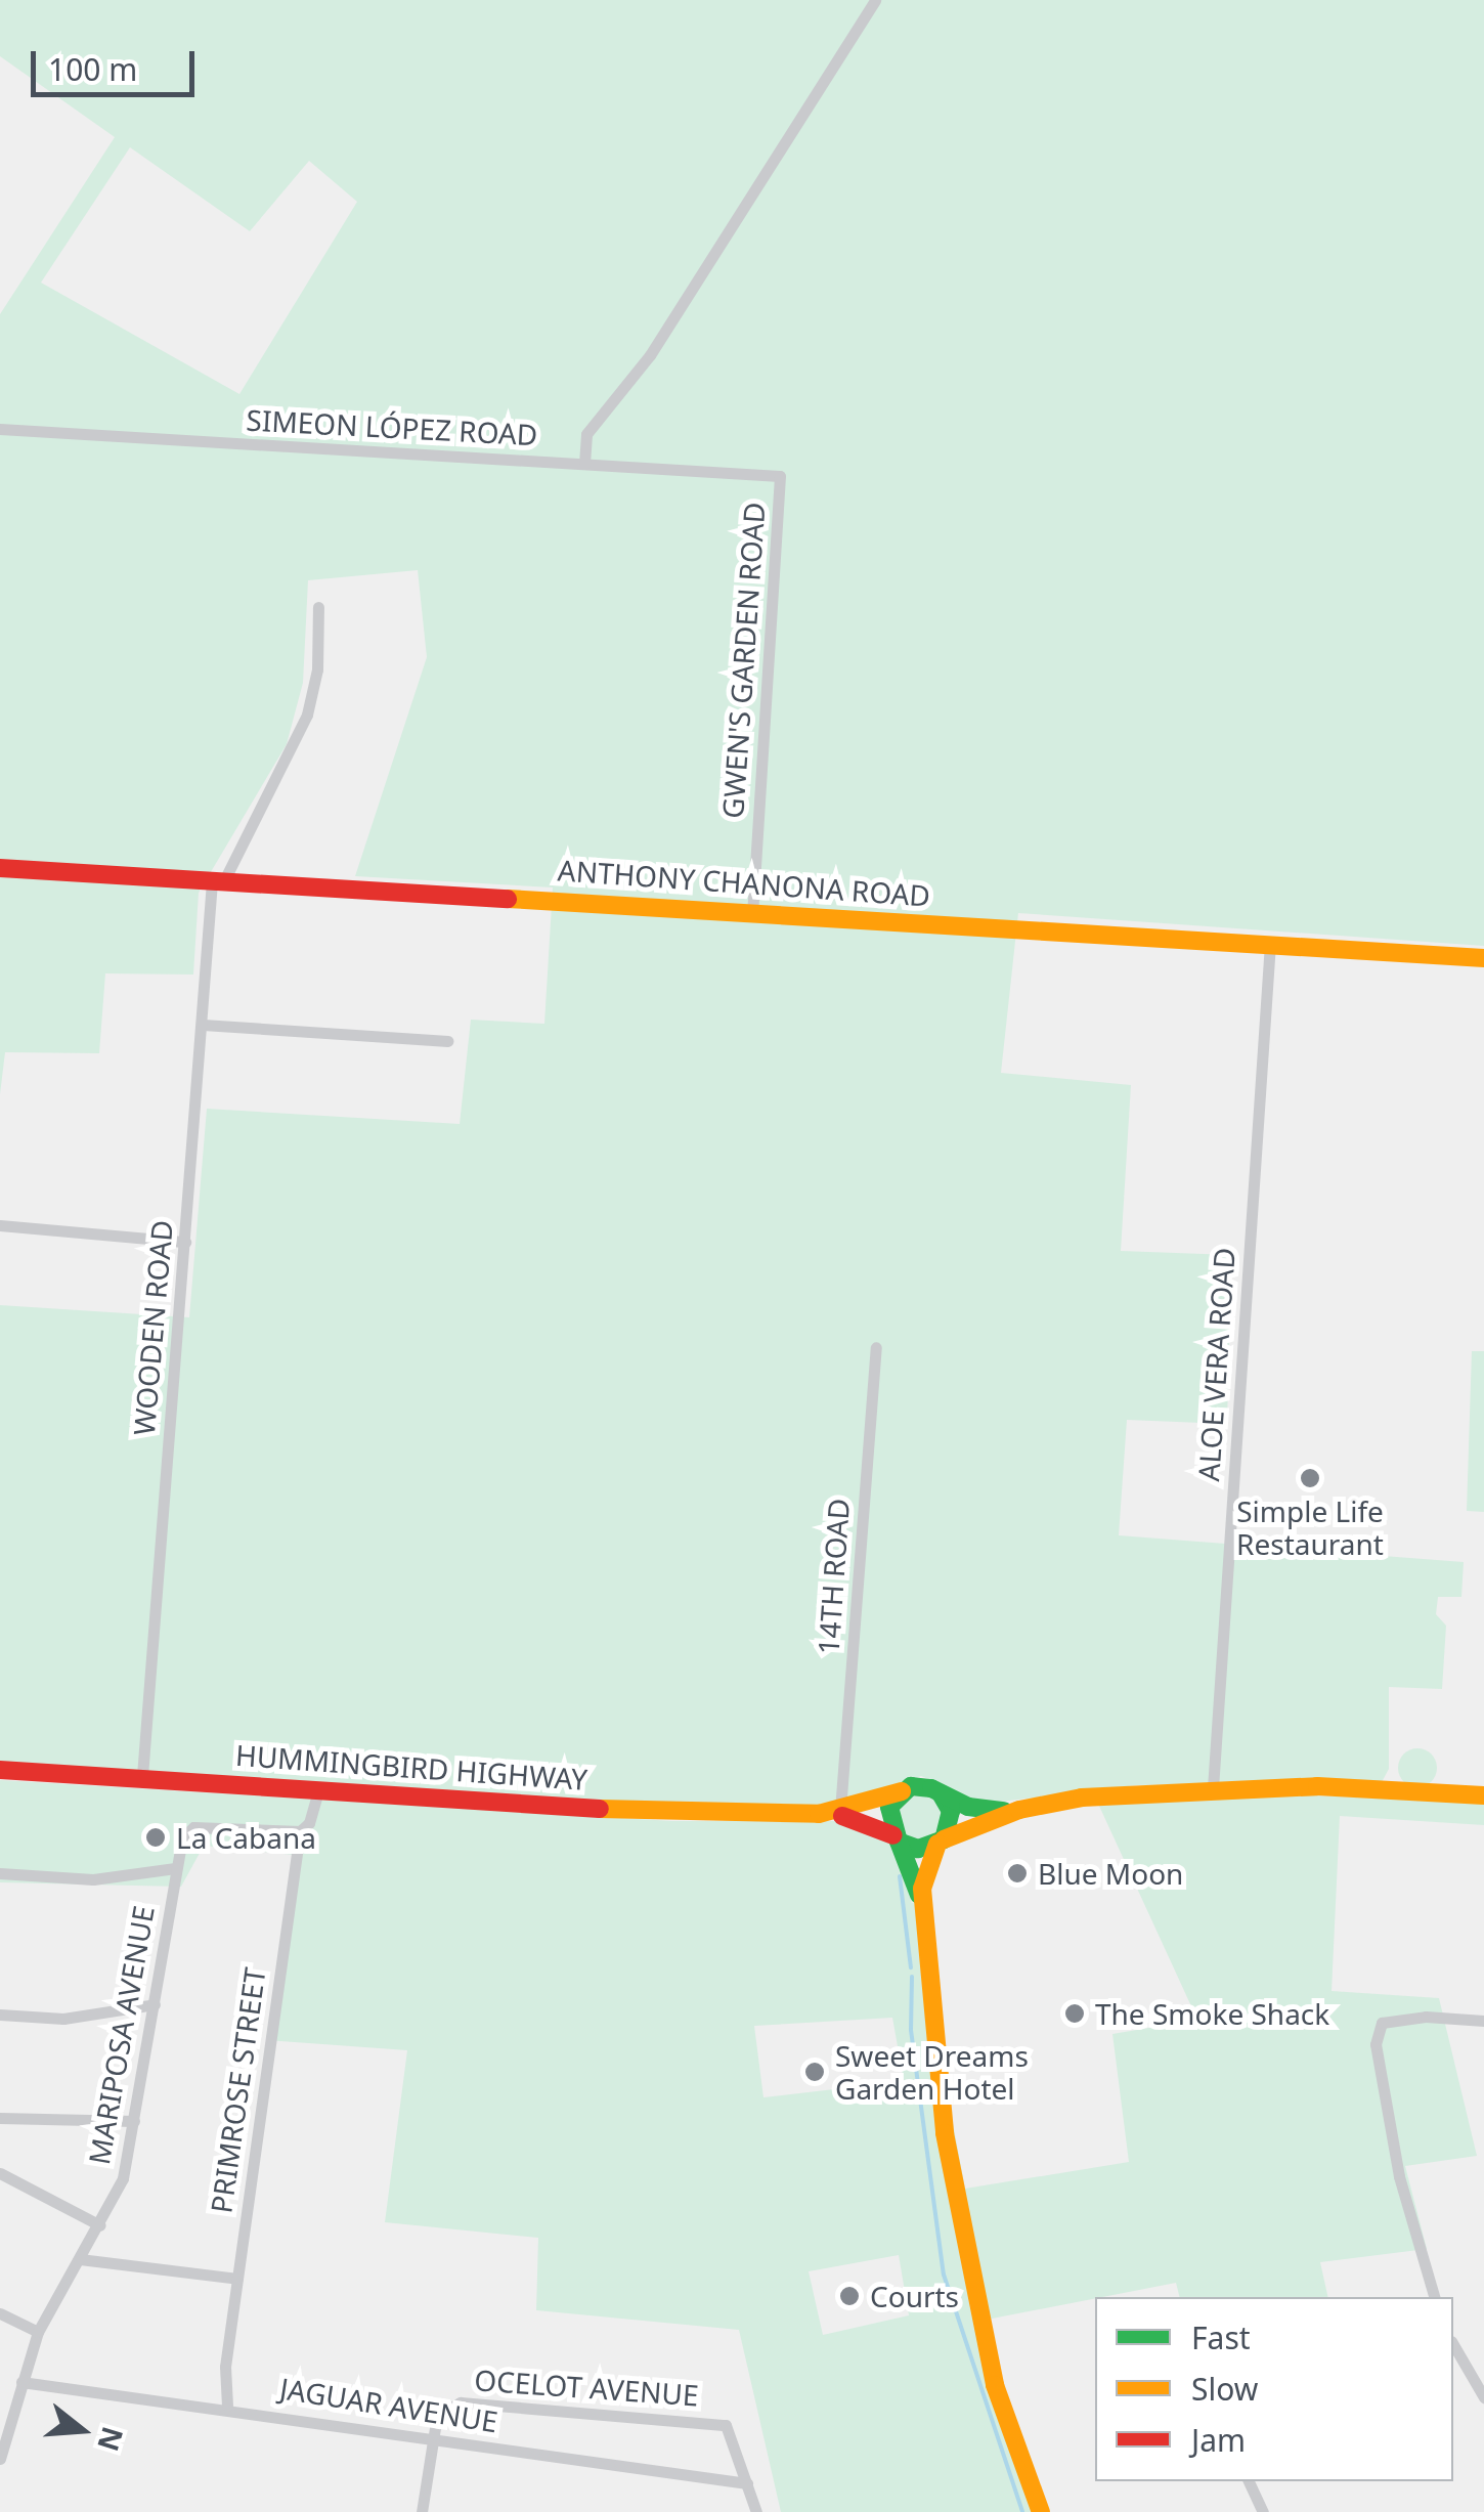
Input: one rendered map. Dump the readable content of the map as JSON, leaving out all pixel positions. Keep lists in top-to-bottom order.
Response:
{
  "streets": {
    "main road": ["ANTHONY CHANONA ROAD", "HUMMINGBIRD HIGHWAY"],
    "street": [
      "SIMEON LÓPEZ ROAD",
      "GWEN'S GARDEN ROAD",
      "WOODEN ROAD",
      "ALOE VERA ROAD",
      "14TH ROAD",
      "MARIPOSA AVENUE",
      "PRIMROSE STREET",
      "OCELOT AVENUE",
      "JAGUAR AVENUE"
    ]
  },
  "crossings": [
    ["SIMEON LÓPEZ ROAD", "GWEN'S GARDEN ROAD"],
    ["GWEN'S GARDEN ROAD", "ANTHONY CHANONA ROAD"],
    ["ANTHONY CHANONA ROAD", "WOODEN ROAD"],
    ["ANTHONY CHANONA ROAD", "ALOE VERA ROAD"],
    ["WOODEN ROAD", "HUMMINGBIRD HIGHWAY"],
    ["14TH ROAD", "HUMMINGBIRD HIGHWAY"],
    ["HUMMINGBIRD HIGHWAY", "PRIMROSE STREET"],
    ["MARIPOSA AVENUE", "PRIMROSE STREET"],
    ["MARIPOSA AVENUE", "JAGUAR AVENUE"],
    ["PRIMROSE STREET", "JAGUAR AVENUE"],
    ["OCELOT AVENUE", "JAGUAR AVENUE"]
  ],
  "places": [
    "Simple Life Restaurant",
    "La Cabana",
    "Blue Moon",
    "The Smoke Shack",
    "Sweet Dreams Garden Hotel",
    "Courts"
  ],
  "legend": ["Fast", "Slow", "Jam"],
  "scale_bar": "100 m",
  "north": "right"
}
